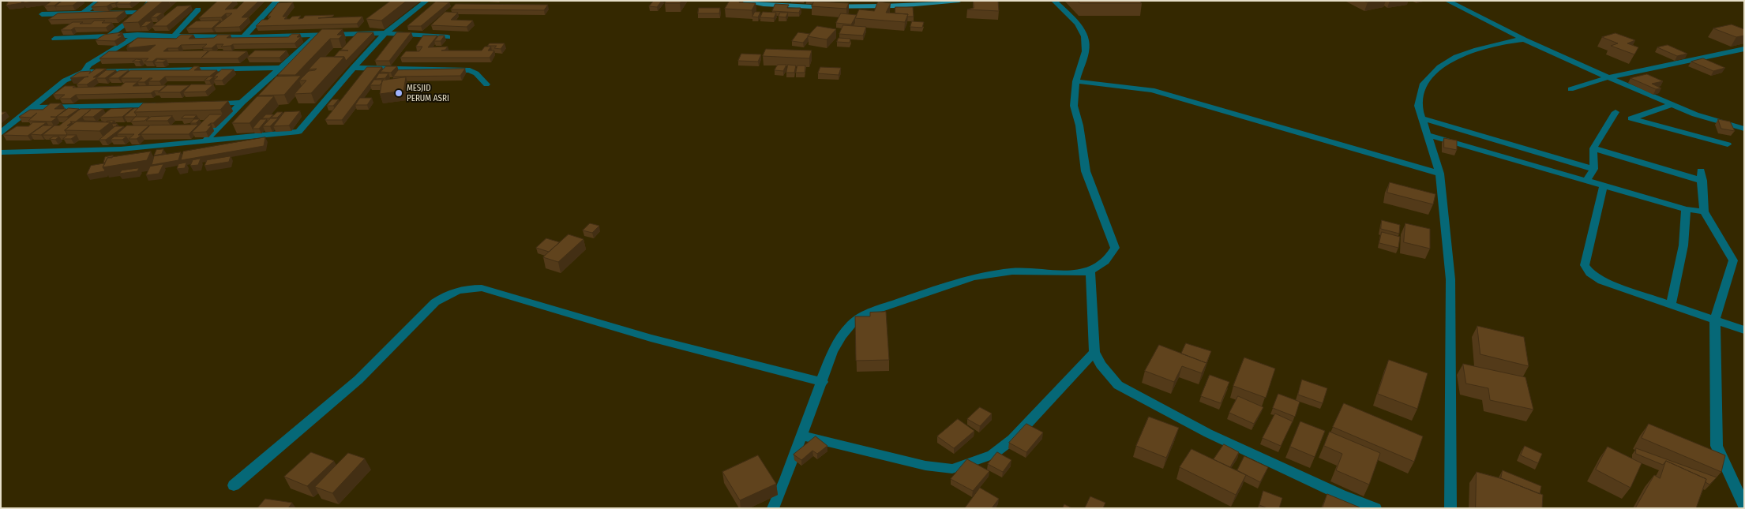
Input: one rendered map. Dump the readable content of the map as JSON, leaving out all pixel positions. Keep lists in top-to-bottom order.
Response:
{
  "places": ["MESJID PERUM ASRI"]
}
